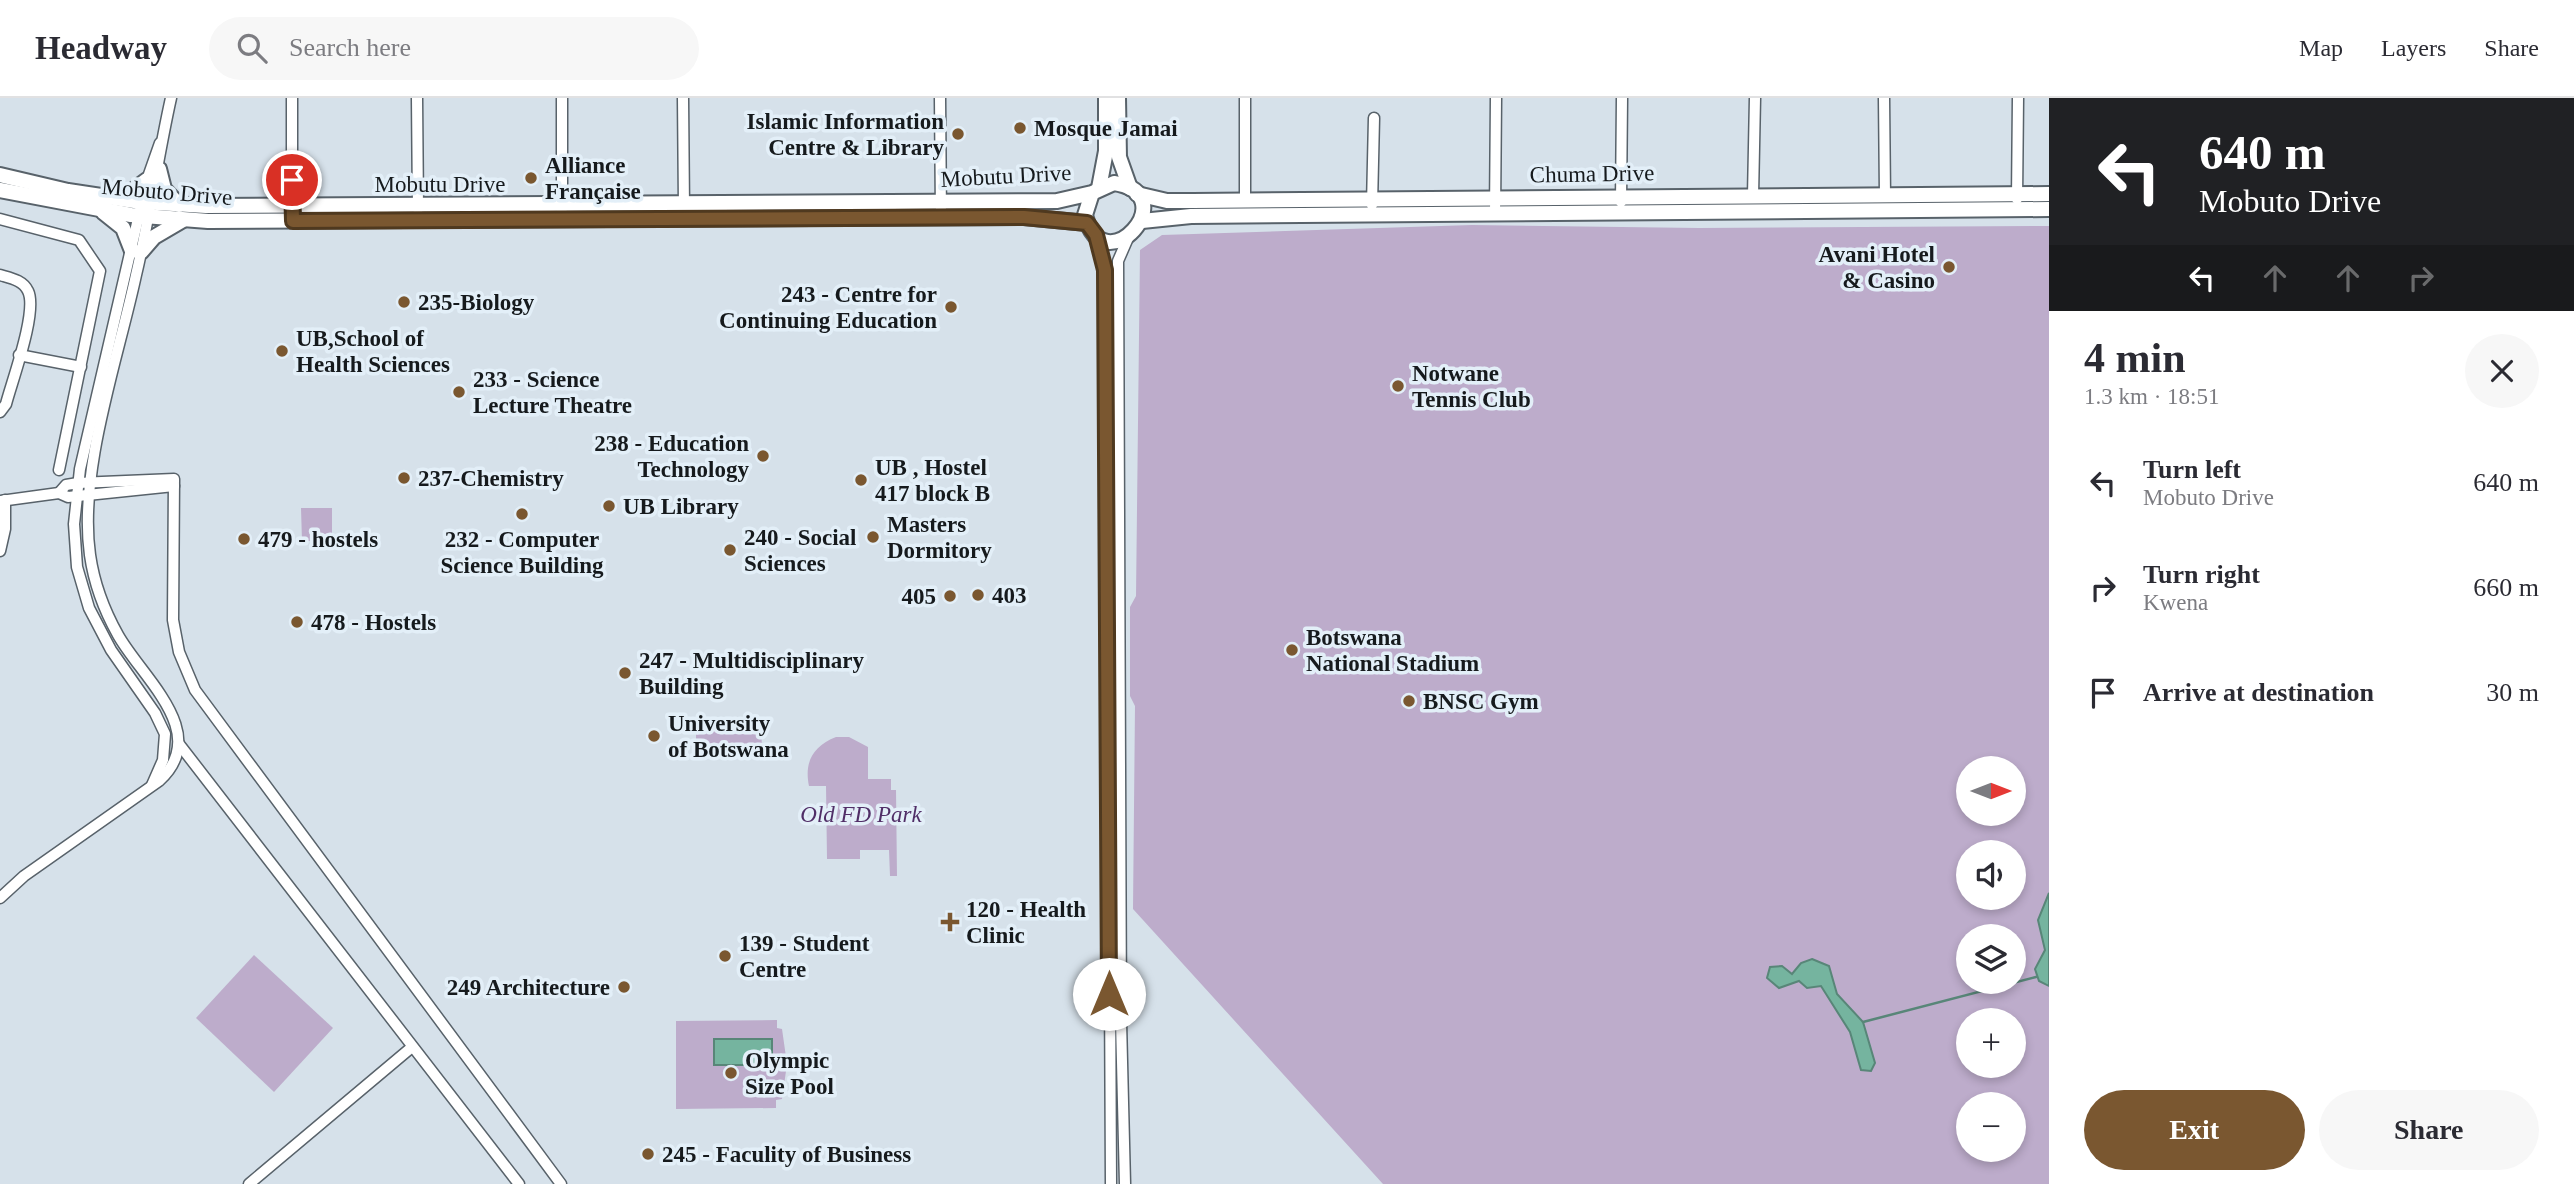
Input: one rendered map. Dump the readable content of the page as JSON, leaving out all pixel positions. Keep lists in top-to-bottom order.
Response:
{
  "streets": {
    "main road": ["Chuma Drive", "Mobutu Drive", "Mobuto Drive"]
  },
  "crossings": [
    ["Chuma Drive", "Mobutu Drive"],
    ["Mobutu Drive", "Mobuto Drive"]
  ],
  "parks": ["Old FD Park"],
  "places": {
    "other": [
      "Mosque Jamai",
      "Islamic Information Centre & Library",
      "Alliance Française",
      "Avani Hotel & Casino",
      "235-Biology",
      "243 - Centre for Continuing Education",
      "UB,School of Health Sciences",
      "Notwane Tennis Club",
      "233 - Science Lecture Theatre",
      "238 - Education Technology",
      "237-Chemistry",
      "UB , Hostel 417 block B",
      "UB Library",
      "232 - Computer Science Building",
      "Masters Dormitory",
      "479 - hostels",
      "240 - Social Sciences",
      "403",
      "405",
      "478 - Hostels",
      "Botswana National Stadium",
      "247 - Multidisciplinary Building",
      "BNSC Gym",
      "University of Botswana",
      "139 - Student Centre",
      "249 Architecture",
      "Olympic Size Pool",
      "245 - Faculity of Business"
    ],
    "health": ["120 - Health Clinic"]
  },
  "north": "right",
  "page": {
    "header": "Headway",
    "search": "Search here",
    "nav": ["Map", "Layers", "Share"],
    "turn": ["640 m", "Mobuto Drive"],
    "heading": ["4 min", "1.3 km · 18:51"],
    "list": [
      {
        "name": "Turn left",
        "note": "Mobuto Drive",
        "value": "640 m"
      },
      {
        "name": "Turn right",
        "note": "Kwena",
        "value": "660 m"
      },
      {
        "name": "Arrive at destination",
        "value": "30 m"
      }
    ],
    "map_buttons": ["+", "−"],
    "buttons": ["Exit", "Share"]
  }
}
